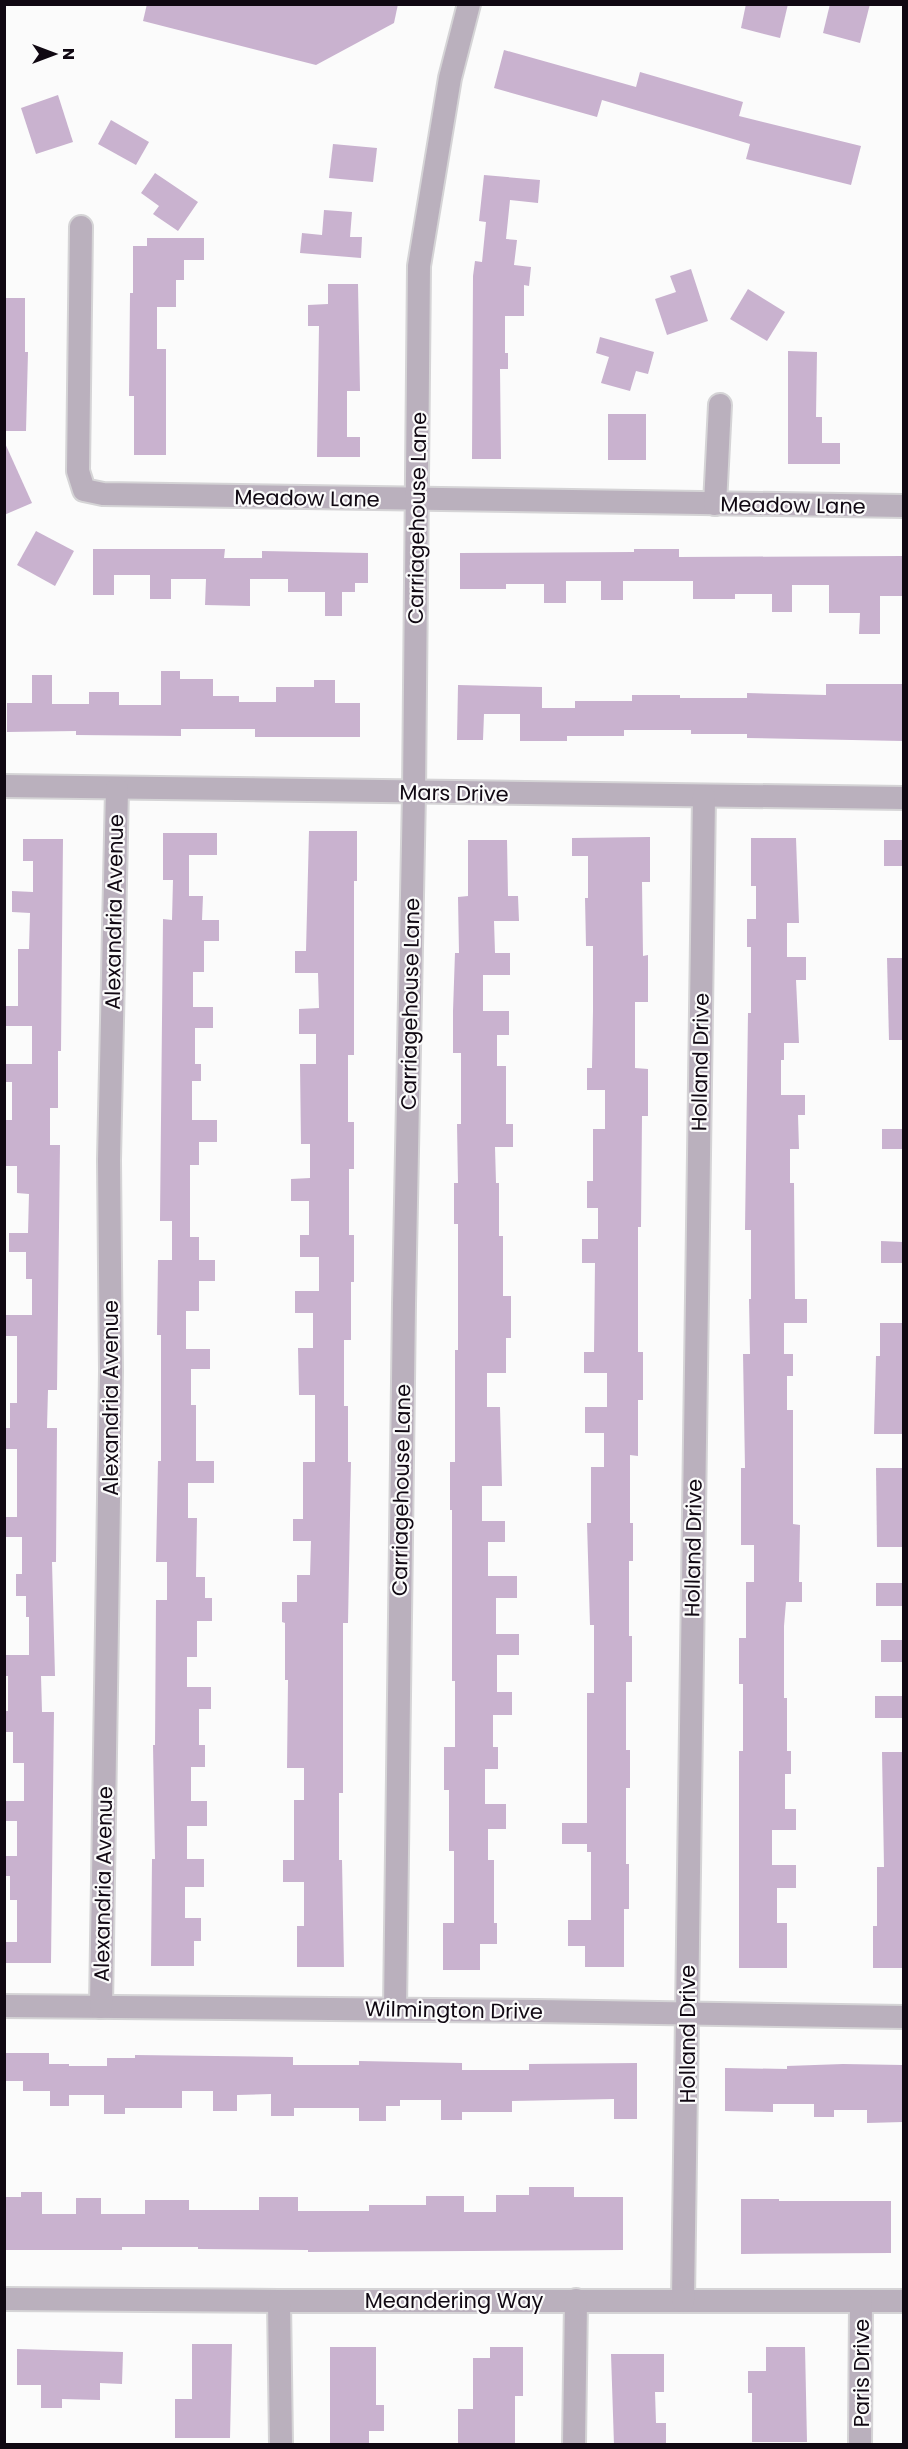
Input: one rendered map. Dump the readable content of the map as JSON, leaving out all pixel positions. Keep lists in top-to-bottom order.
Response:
{
  "streets": {
    "street": [
      "Meadow Lane",
      "Carriagehouse Lane",
      "Mars Drive",
      "Alexandria Avenue",
      "Holland Drive",
      "Wilmington Drive",
      "Meandering Way",
      "Paris Drive"
    ]
  },
  "crossings": [
    ["Meadow Lane", "Carriagehouse Lane"],
    ["Carriagehouse Lane", "Mars Drive"],
    ["Carriagehouse Lane", "Wilmington Drive"],
    ["Mars Drive", "Alexandria Avenue"],
    ["Mars Drive", "Holland Drive"],
    ["Alexandria Avenue", "Wilmington Drive"],
    ["Holland Drive", "Wilmington Drive"],
    ["Holland Drive", "Meandering Way"],
    ["Meandering Way", "Paris Drive"]
  ],
  "north": "right"
}
